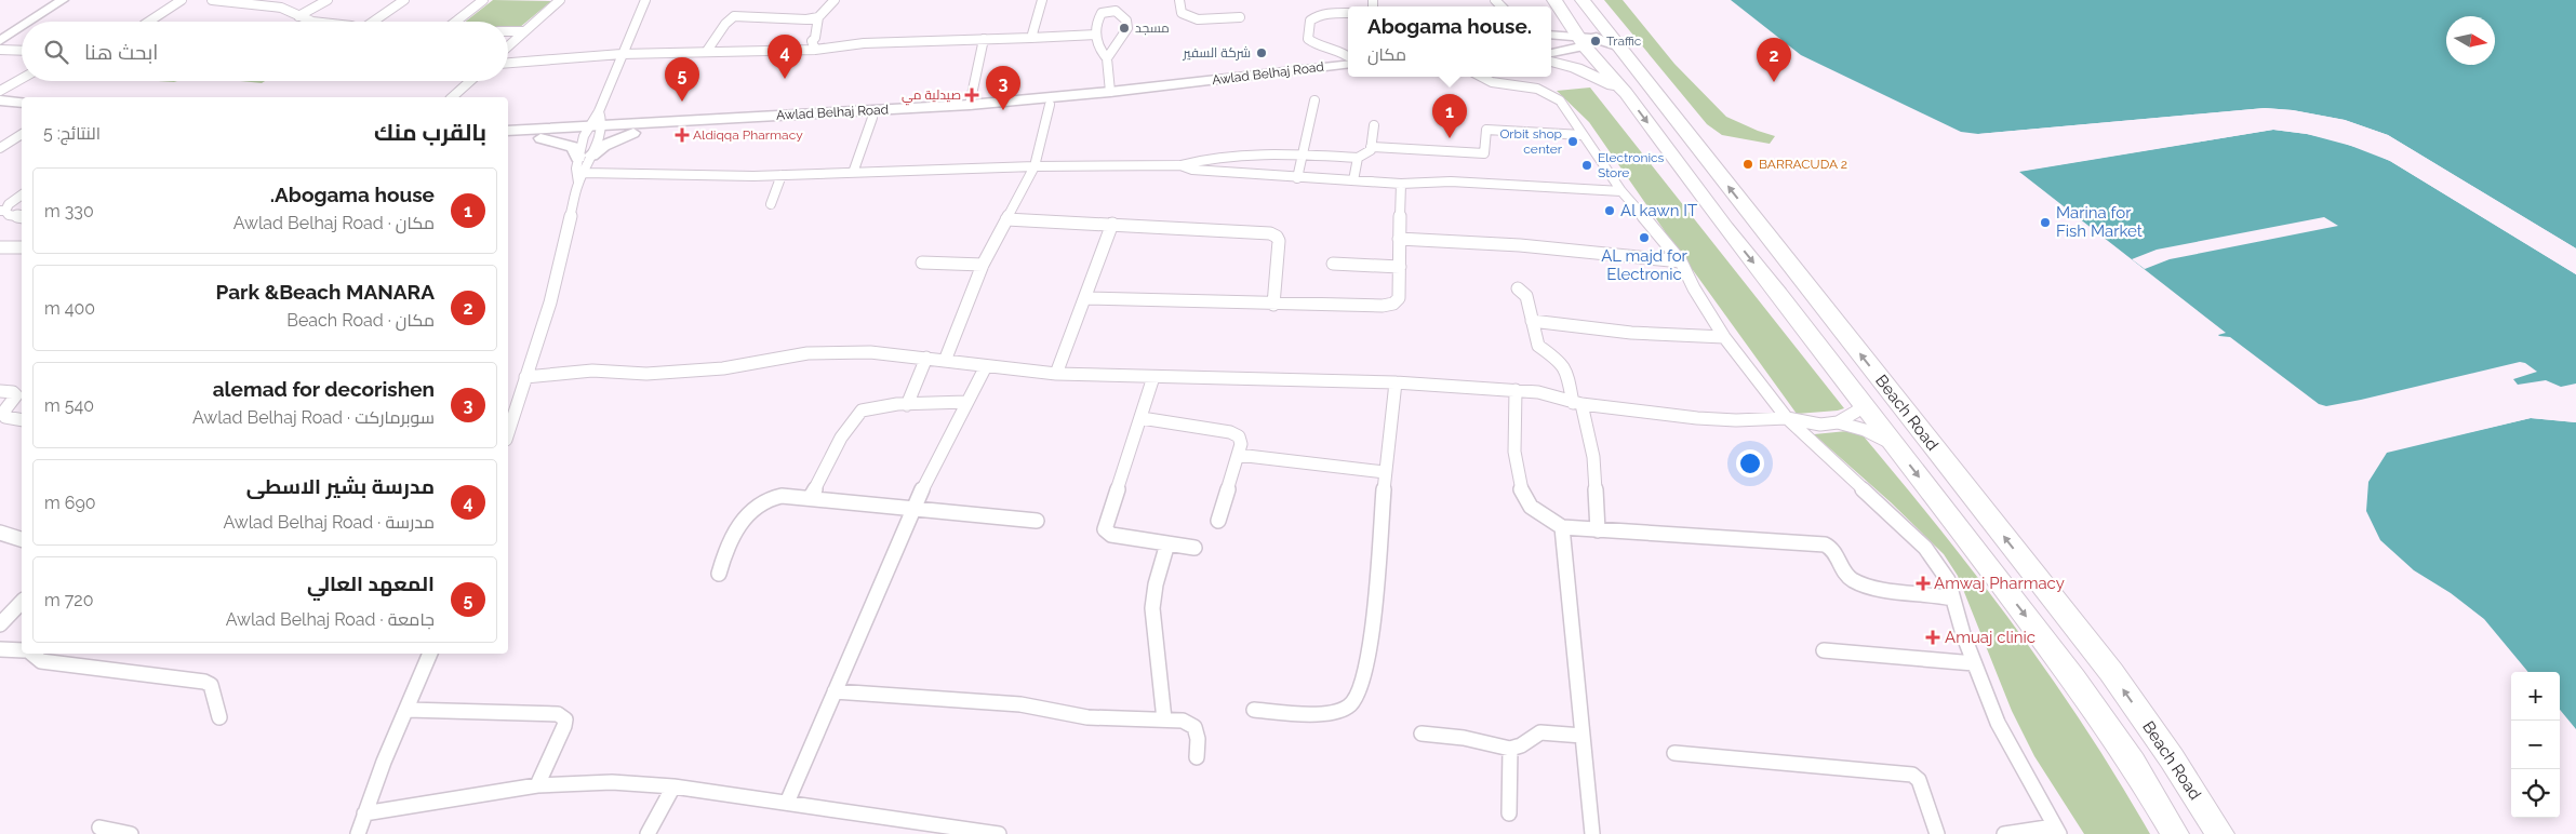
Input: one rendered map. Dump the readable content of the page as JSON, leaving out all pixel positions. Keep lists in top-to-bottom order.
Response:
{
  "streets": {
    "highway": ["Beach Road"],
    "main road": ["Awlad Belhaj Road"]
  },
  "places": {
    "other": [
      "مسجد",
      "Traffic",
      "شركة السفير",
      "Orbit shop center",
      "BARRACUDA 2",
      "Electronics Store",
      "Al kawn IT",
      "Marina for Fish Market",
      "AL majd for Electronic"
    ],
    "health": [
      "صيدلية مي",
      "Aldiqqa Pharmacy",
      "Amwaj Pharmacy",
      "Amuaj clinic"
    ]
  },
  "north": "right",
  "page": {
    "popup": ["Abogama house.", "مكان"],
    "search": "ابحث هنا",
    "pins": [
      "4",
      "2",
      "5",
      "3",
      "1"
    ],
    "heading": ["بالقرب منك", "النتائج: 5"],
    "list": [
      {
        "mark": "1",
        "name": "Abogama house.",
        "note": "مكان · Awlad Belhaj Road",
        "value": "330 m"
      },
      {
        "mark": "2",
        "name": "Park &Beach MANARA",
        "note": "مكان · Beach Road",
        "value": "400 m"
      },
      {
        "mark": "3",
        "name": "alemad for decorishen",
        "note": "سوبرماركت · Awlad Belhaj Road",
        "value": "540 m"
      },
      {
        "mark": "4",
        "name": "مدرسة بشير الاسطى",
        "note": "مدرسة · Awlad Belhaj Road",
        "value": "690 m"
      },
      {
        "mark": "5",
        "name": "المعهد العالي",
        "note": "جامعة · Awlad Belhaj Road",
        "value": "720 m"
      }
    ],
    "map_buttons": ["+", "−"]
  }
}
